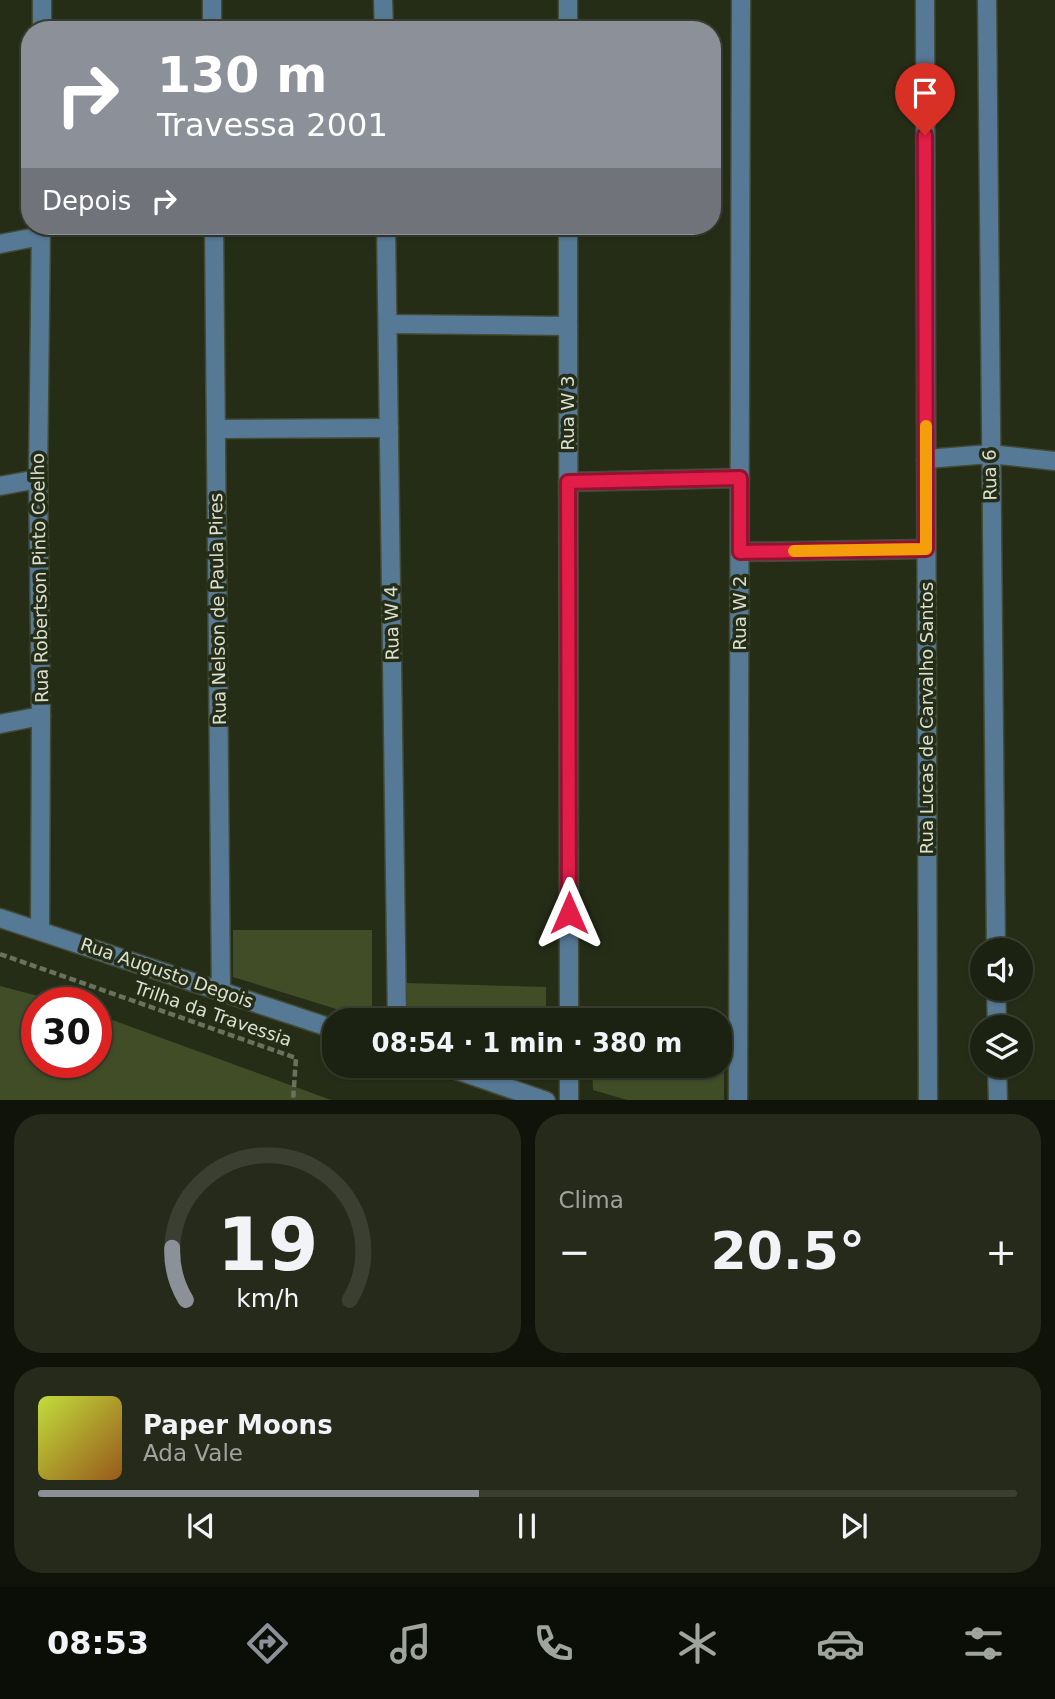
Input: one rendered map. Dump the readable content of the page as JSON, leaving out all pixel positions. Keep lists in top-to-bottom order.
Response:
{
  "streets": {
    "street": [
      "Rua W 3",
      "Rua 6",
      "Rua Robertson Pinto Coelho",
      "Rua Nelson de Paula Pires",
      "Rua W 2",
      "Rua W 4",
      "Rua Lucas de Carvalho Santos",
      "Rua Augusto Degois"
    ],
    "path": ["Trilha da Travessia"]
  },
  "crossings": [
    ["Rua Robertson Pinto Coelho", "Rua Augusto Degois"],
    ["Rua Nelson de Paula Pires", "Rua Augusto Degois"]
  ],
  "page": {
    "turn": ["130 m", "Travessa 2001"],
    "then": "Depois",
    "limit": "30",
    "trip": "08:54 · 1 min · 380 m",
    "tile": "Clima",
    "heat": ["−", "20.5°", "+"],
    "song": ["Paper Moons", "Ada Vale"],
    "tabs": "08:53",
    "gauge": ["19", "km/h"]
  }
}
